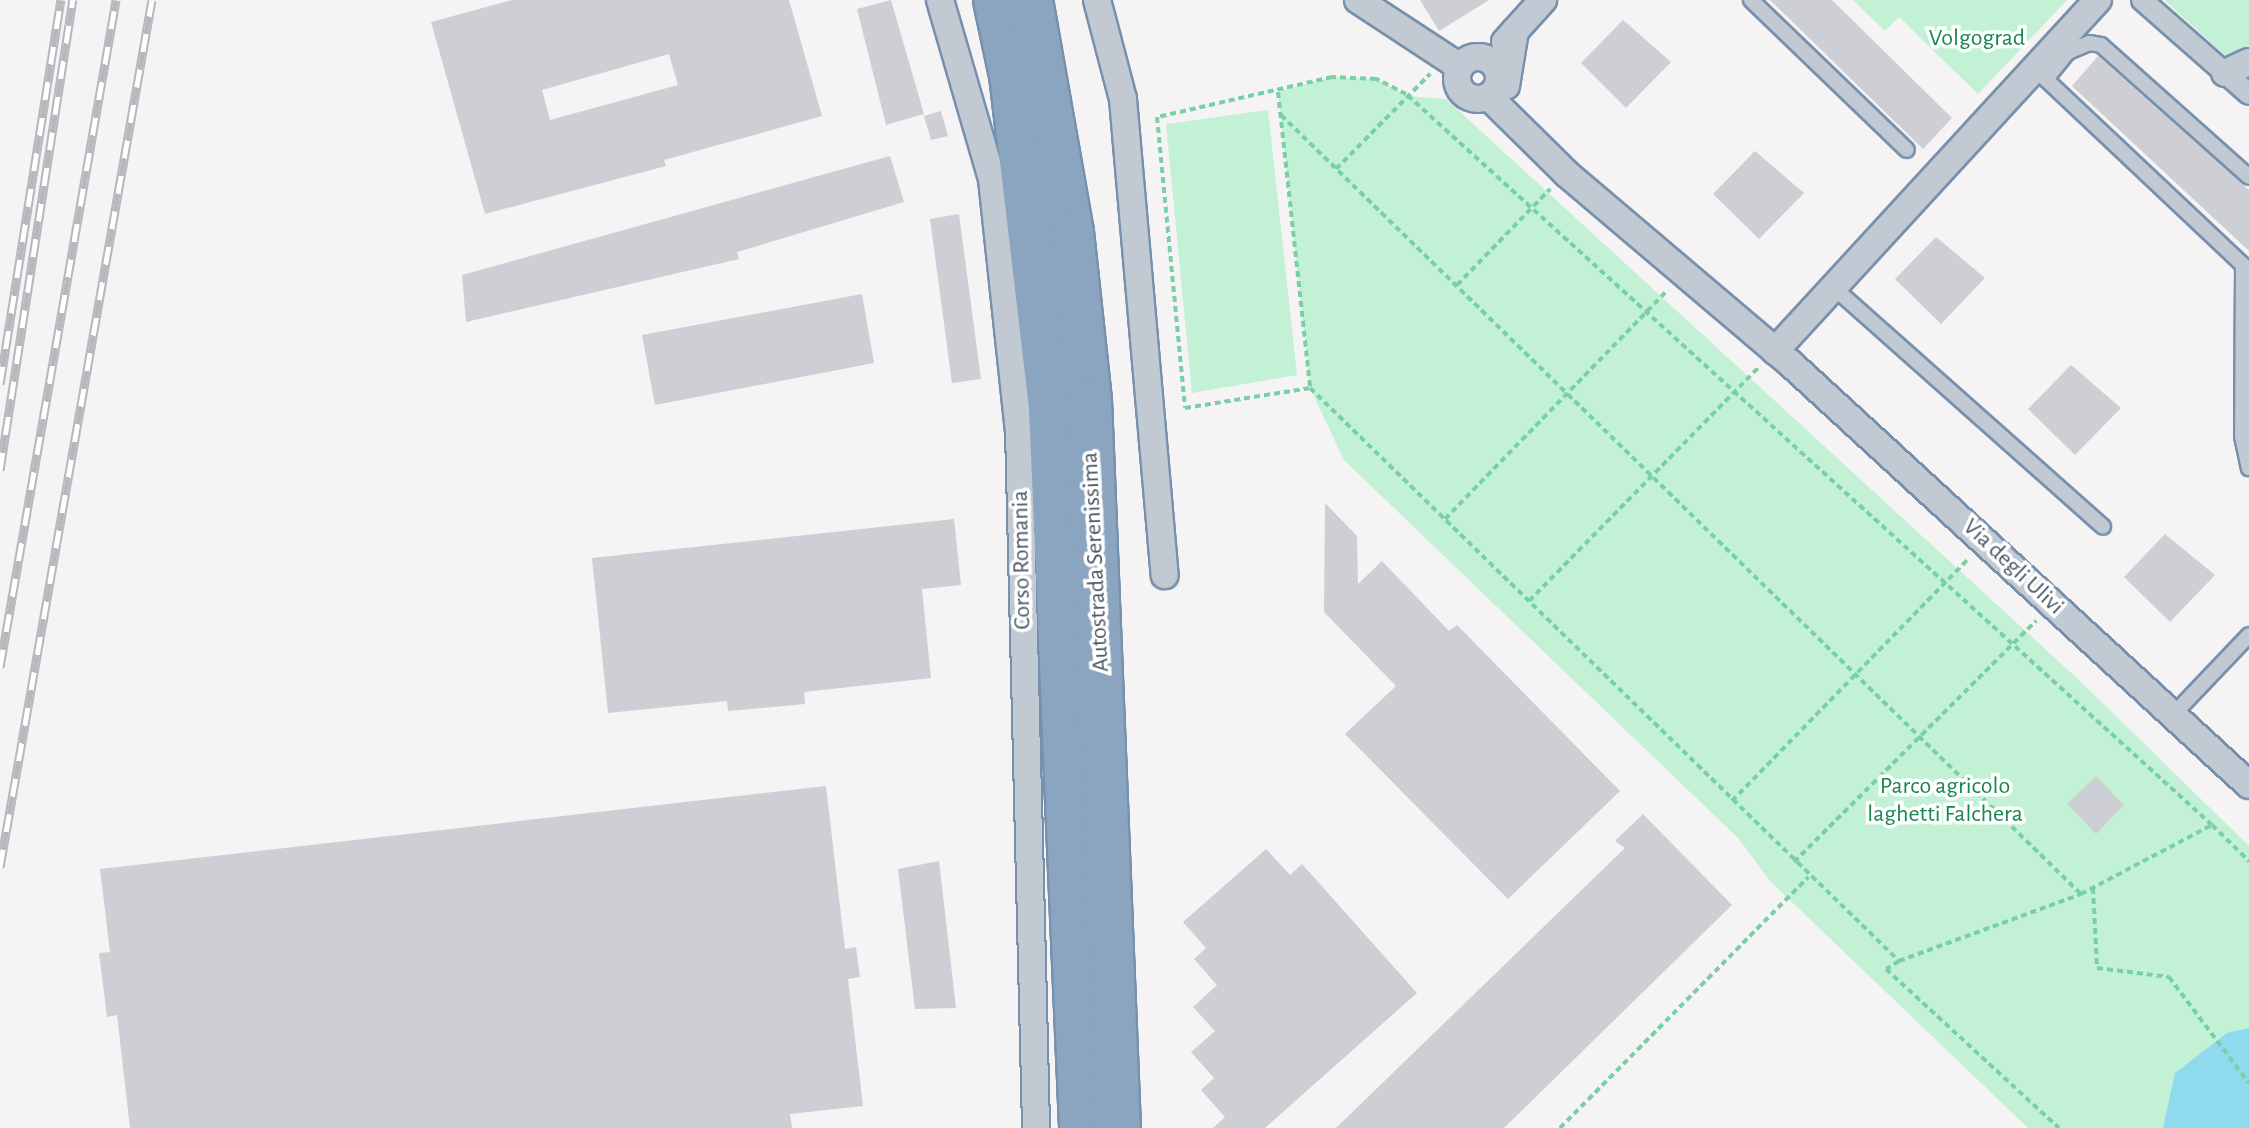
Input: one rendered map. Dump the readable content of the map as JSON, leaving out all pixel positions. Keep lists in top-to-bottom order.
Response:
{
  "streets": {
    "highway": ["Autostrada Serenissima"],
    "street": ["Corso Romania", "Via degli Ulivi"]
  },
  "parks": ["Volgograd", "Parco agricolo laghetti Falchera"]
}
